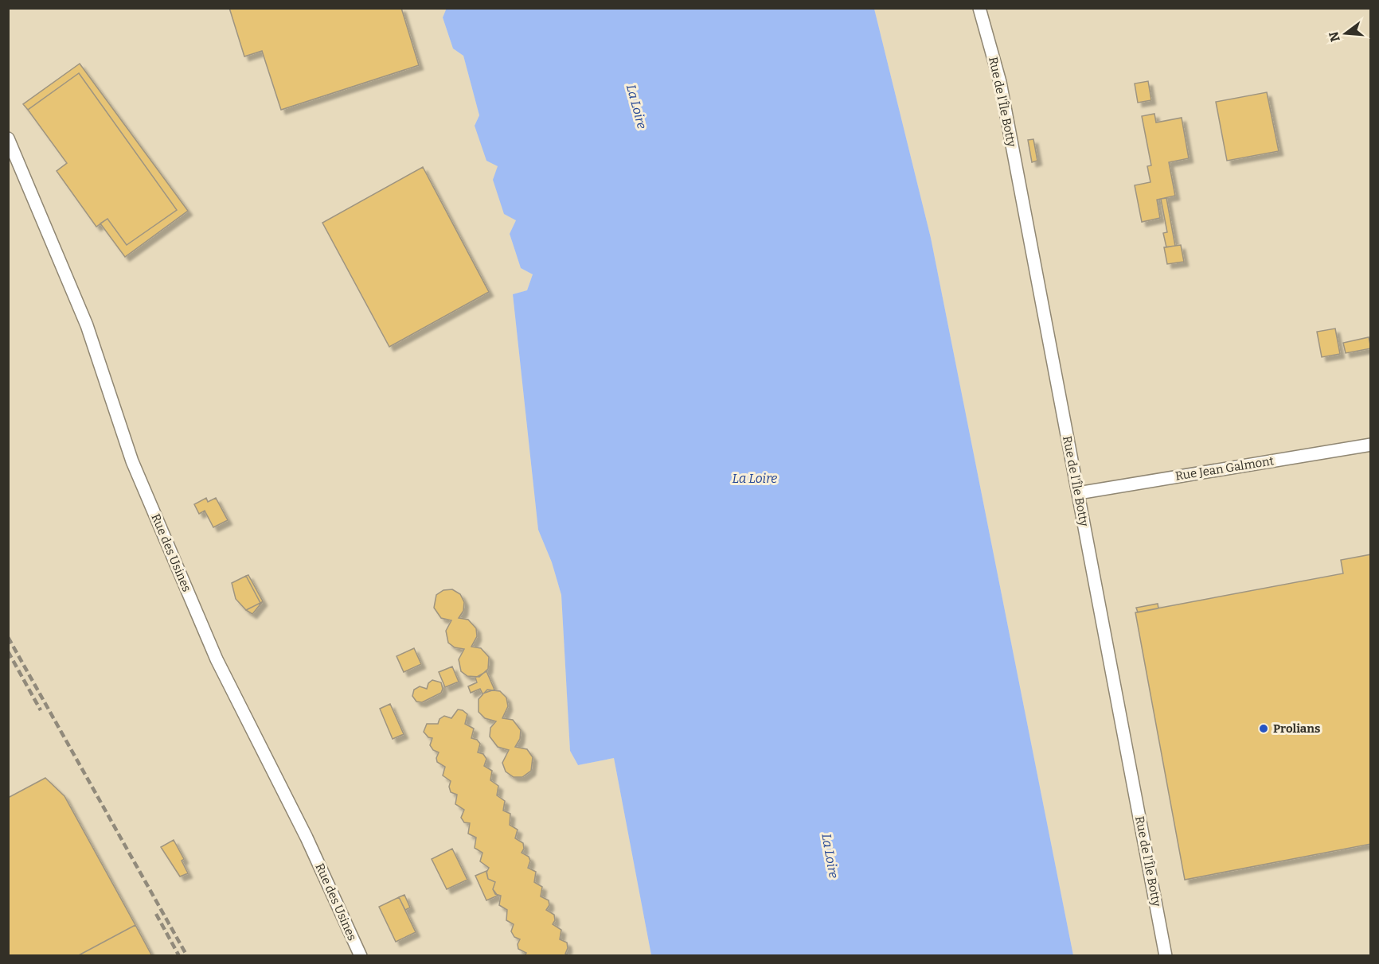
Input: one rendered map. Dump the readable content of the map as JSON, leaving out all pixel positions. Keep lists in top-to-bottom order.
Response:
{
  "streets": {
    "street": ["Rue de l'Île Botty", "Rue Jean Galmont", "Rue des Usines"]
  },
  "crossings": [
    ["Rue de l'Île Botty", "Rue Jean Galmont"]
  ],
  "water": ["La Loire"],
  "places": ["Prolians"],
  "north": "left"
}
